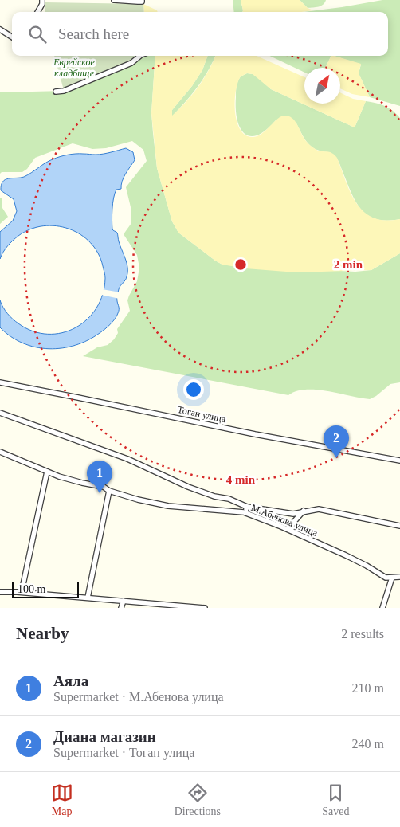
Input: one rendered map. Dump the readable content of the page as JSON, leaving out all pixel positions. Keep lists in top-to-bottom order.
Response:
{
  "streets": {
    "street": ["Тоган улица", "М.Абенова улица"]
  },
  "parks": ["Еврейское кладбище"],
  "scale_bar": "100 m",
  "north": "top right",
  "page": {
    "search": "Search here",
    "pins": ["2", "1"],
    "scale": "100 m",
    "heading": ["Nearby", "2 results"],
    "list": [
      {
        "mark": "1",
        "name": "Аяла",
        "note": "Supermarket · М.Абенова улица",
        "value": "210 m"
      },
      {
        "mark": "2",
        "name": "Диана магазин",
        "note": "Supermarket · Тоган улица",
        "value": "240 m"
      }
    ],
    "nav": ["Map", "Directions", "Saved"]
  },
  "rings": ["2 min", "4 min"]
}
